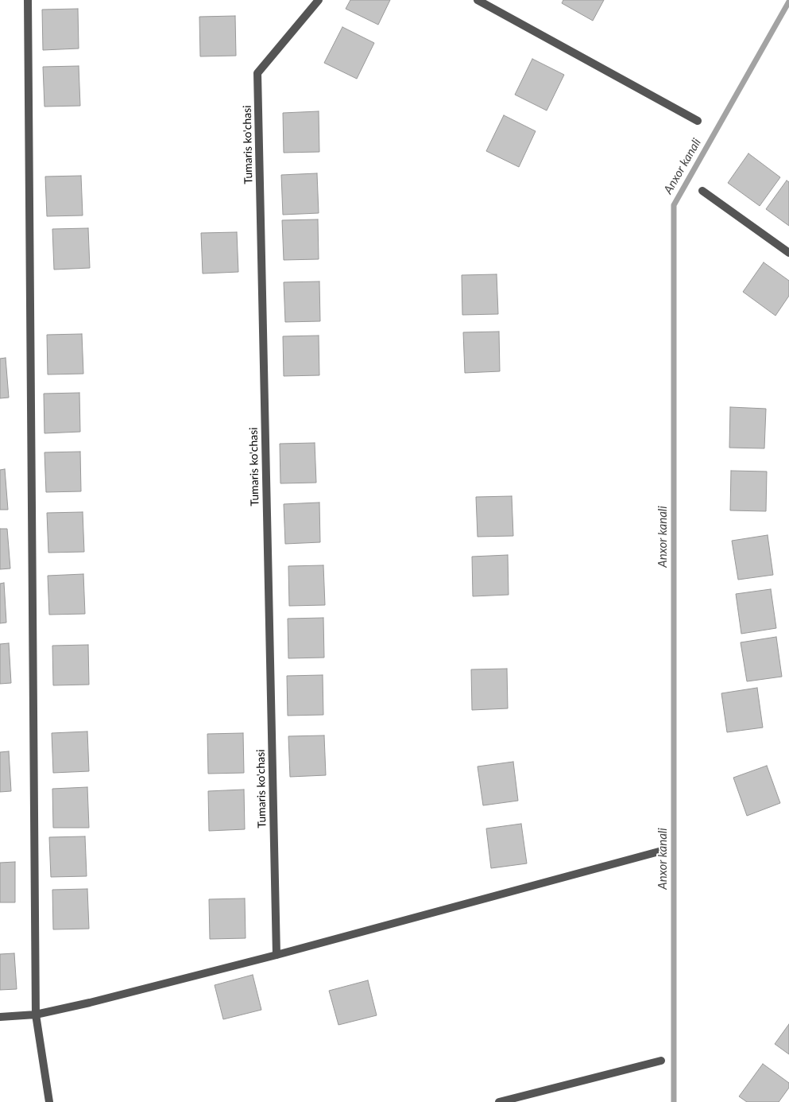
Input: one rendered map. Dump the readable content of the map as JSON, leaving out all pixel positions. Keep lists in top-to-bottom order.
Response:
{
  "streets": {
    "street": ["Tumaris ko'chasi"]
  },
  "water": ["Anxor kanali"]
}
